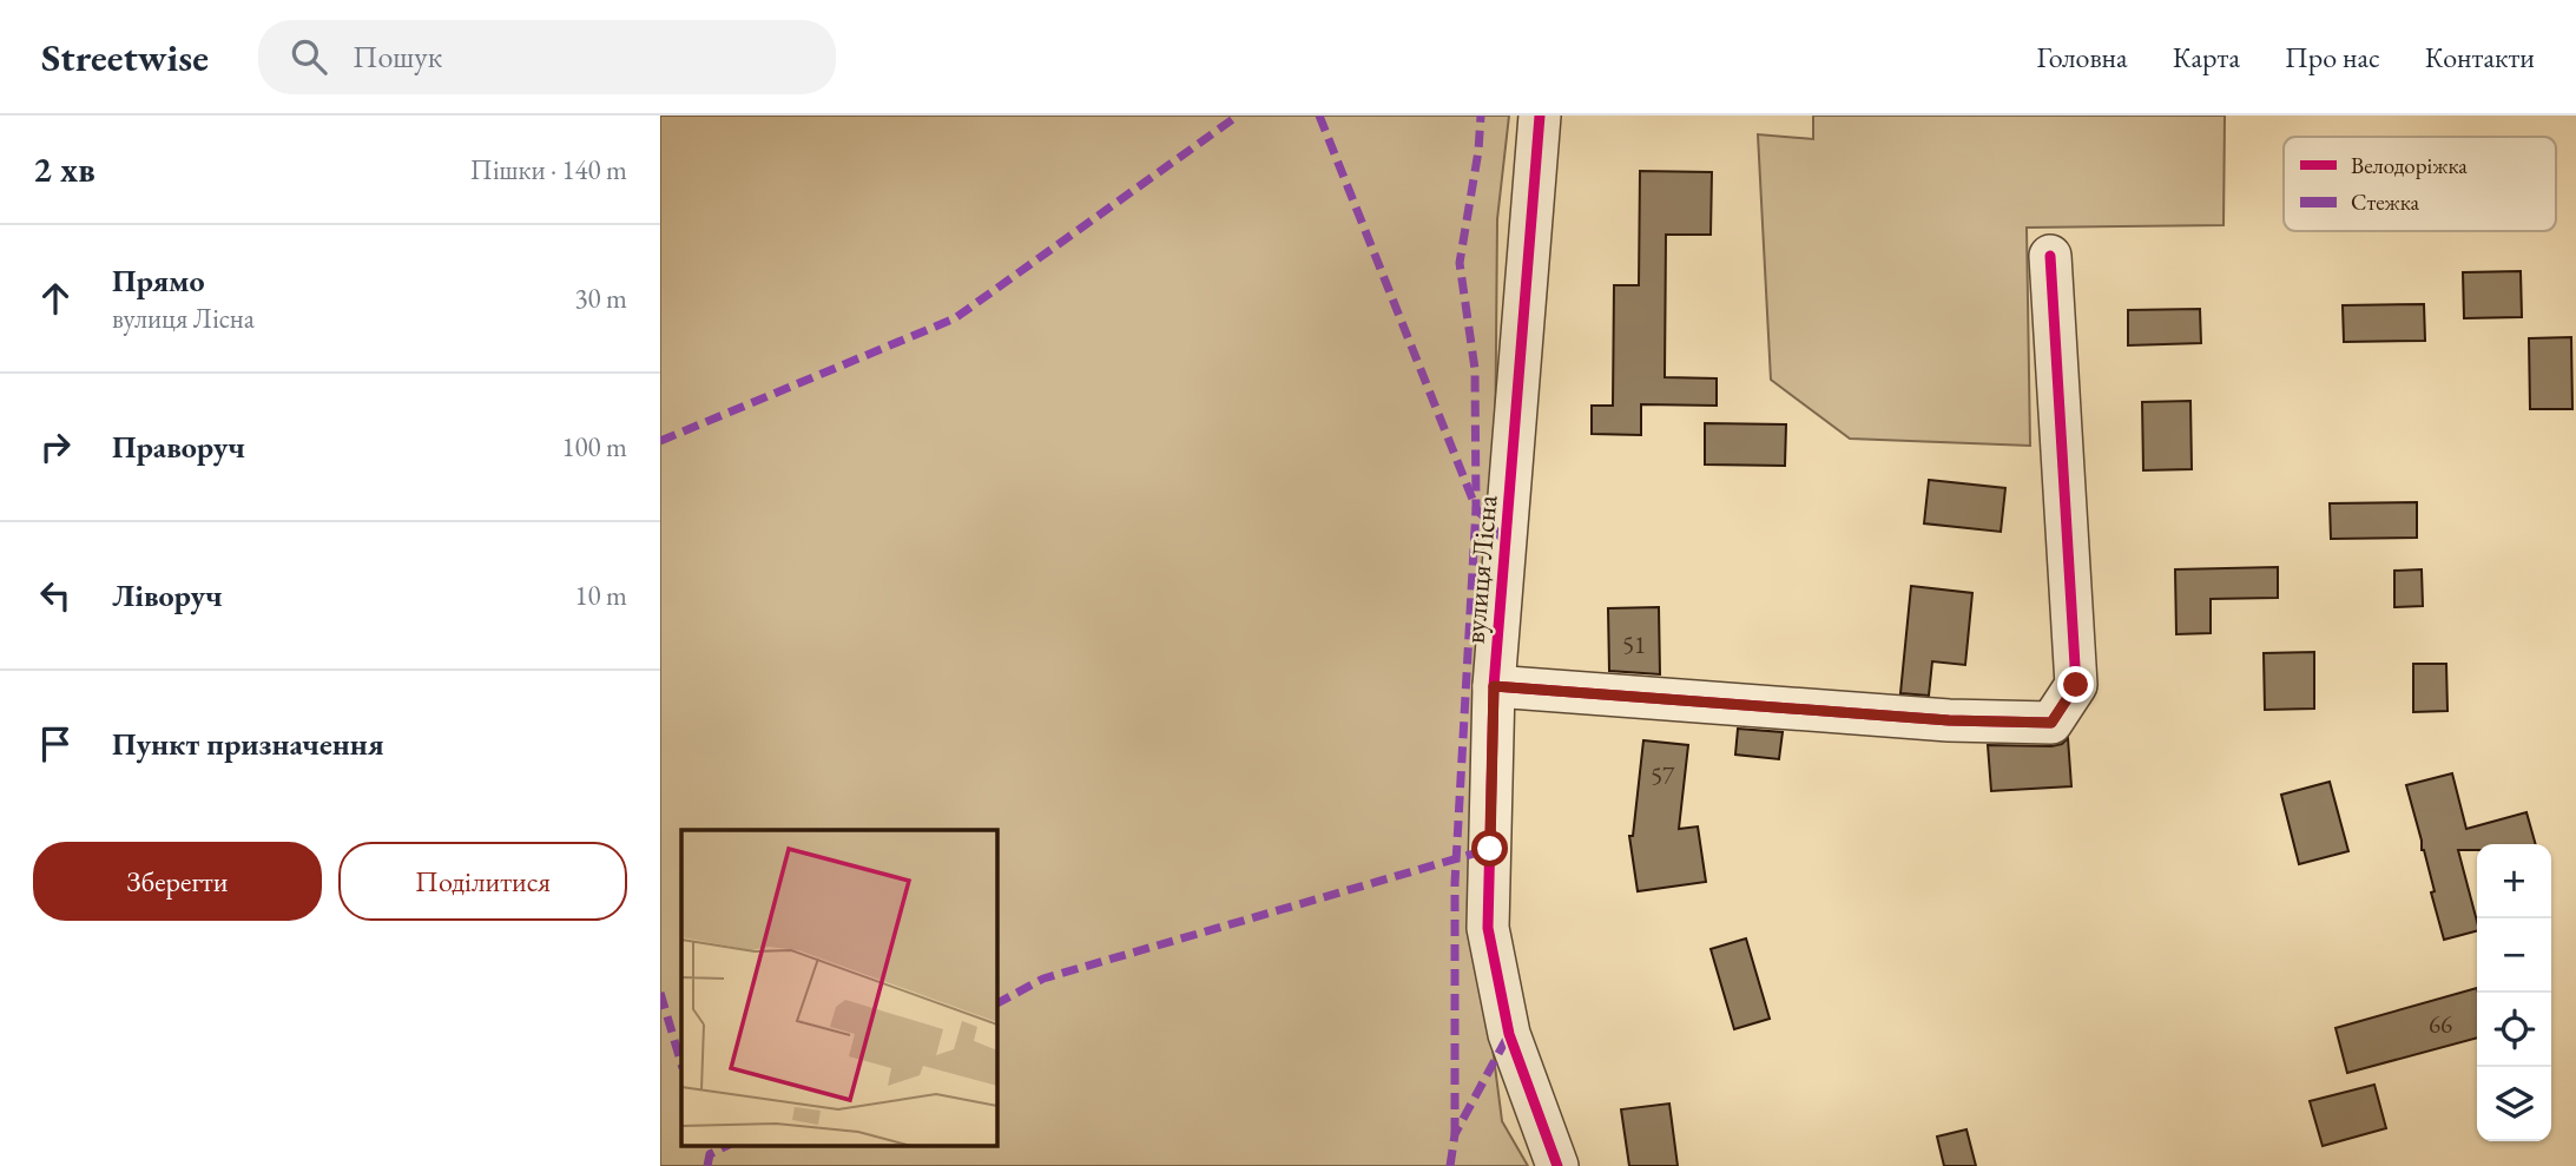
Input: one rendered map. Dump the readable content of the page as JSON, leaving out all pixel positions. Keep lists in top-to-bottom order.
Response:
{
  "streets": {
    "street": ["вулиця Лісна"]
  },
  "house_numbers": ["51", "57", "66"],
  "legend": ["Велодоріжка", "Стежка"],
  "page": {
    "header": "Streetwise",
    "search": "Пошук",
    "nav": [
      "Головна",
      "Карта",
      "Про нас",
      "Контакти"
    ],
    "heading": ["2 хв", "Пішки · 140 m"],
    "list": [
      ["Прямо", "вулиця Лісна", "30 m"],
      ["Праворуч", "100 m"],
      ["Ліворуч", "10 m"],
      "Пункт призначення"
    ],
    "buttons": ["Зберегти", "Поділитися"],
    "map_buttons": ["+", "−"]
  }
}
